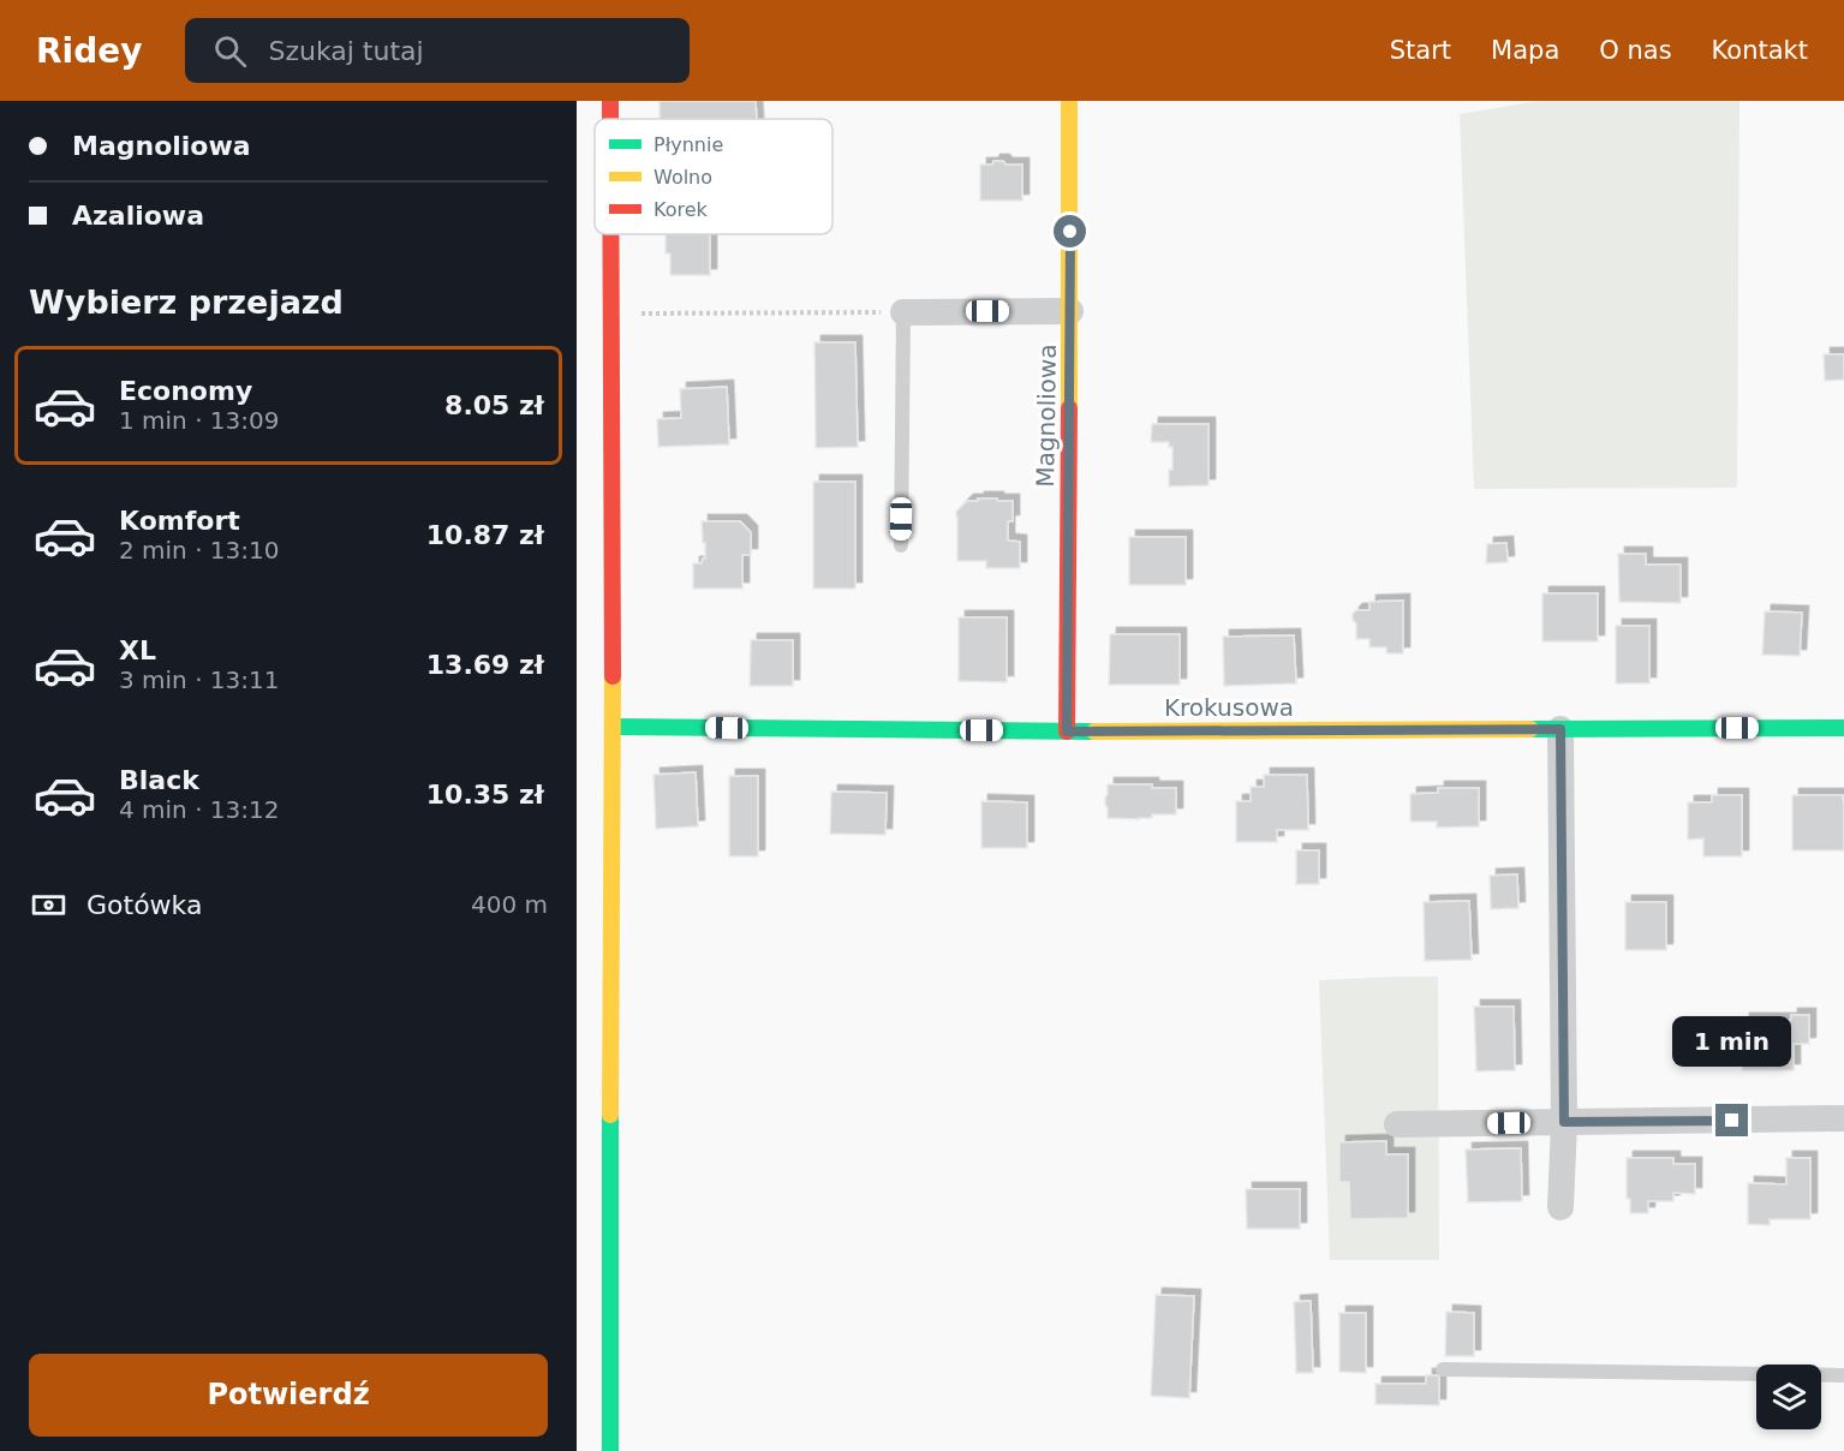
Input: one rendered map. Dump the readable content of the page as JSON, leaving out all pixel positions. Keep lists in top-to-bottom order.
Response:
{
  "streets": {
    "street": ["Magnoliowa", "Krokusowa"]
  },
  "crossings": [
    ["Magnoliowa", "Krokusowa"]
  ],
  "legend": ["Płynnie", "Wolno", "Korek"],
  "page": {
    "header": "Ridey",
    "search": "Szukaj tutaj",
    "nav": [
      "Start",
      "Mapa",
      "O nas",
      "Kontakt"
    ],
    "banner": ["Magnoliowa", "Azaliowa"],
    "heading": "Wybierz przejazd",
    "list": [
      {
        "name": "Economy",
        "note": "1 min · 13:09",
        "value": "8.05 zł"
      },
      {
        "name": "Komfort",
        "note": "2 min · 13:10",
        "value": "10.87 zł"
      },
      {
        "name": "XL",
        "note": "3 min · 13:11",
        "value": "13.69 zł"
      },
      {
        "name": "Black",
        "note": "4 min · 13:12",
        "value": "10.35 zł"
      }
    ],
    "pay": ["Gotówka", "400 m"],
    "bubble": "1 min",
    "buttons": "Potwierdź"
  }
}
